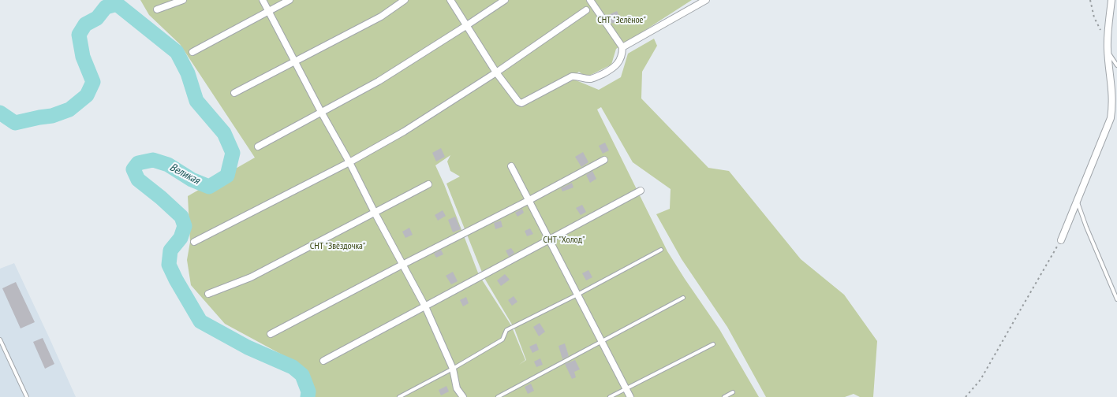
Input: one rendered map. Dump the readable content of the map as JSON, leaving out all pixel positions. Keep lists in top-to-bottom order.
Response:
{
  "water": ["Великая"],
  "parks": ["СНТ \"Зелёное\"", "СНТ \"Холод\"", "СНТ \"Звёздочка\""]
}
